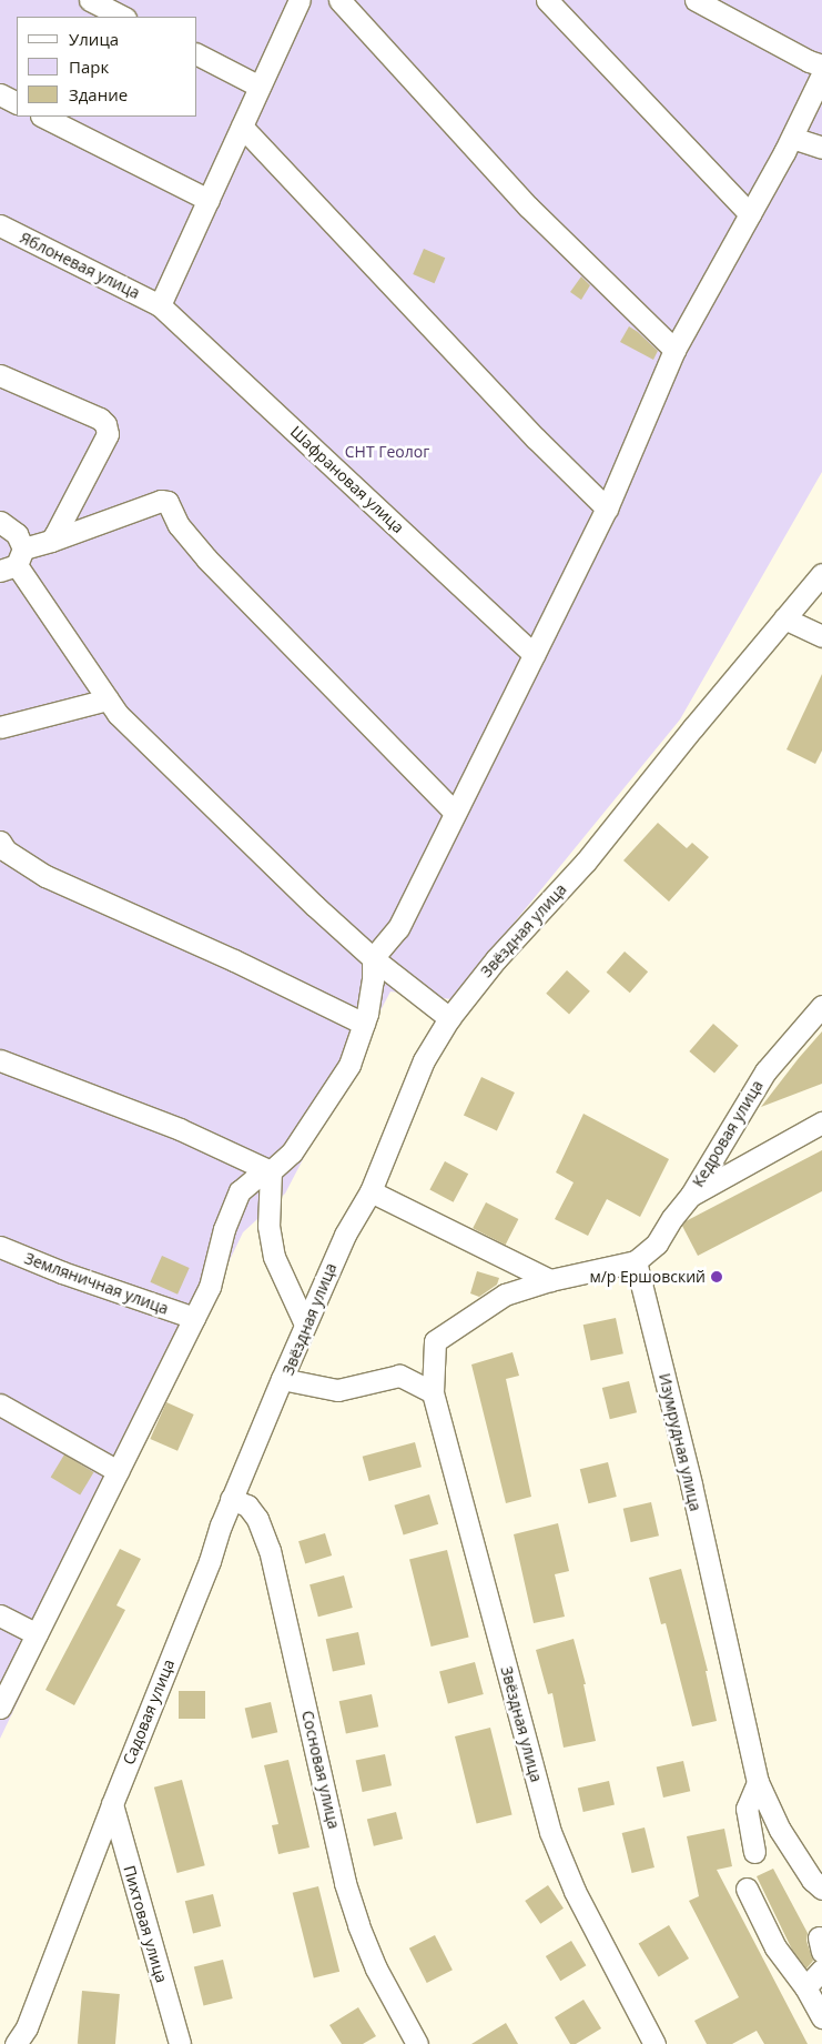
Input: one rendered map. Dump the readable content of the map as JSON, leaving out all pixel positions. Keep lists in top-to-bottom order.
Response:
{
  "streets": {
    "street": [
      "Яблоневая улица",
      "Шафрановая улица",
      "Звёздная улица",
      "Кедровая улица",
      "Земляничная улица",
      "Изумрудная улица",
      "Садовая улица",
      "Сосновая улица",
      "Пихтовая улица"
    ]
  },
  "crossings": [
    ["Яблоневая улица", "Шафрановая улица"],
    ["Звёздная улица", "Садовая улица"],
    ["Кедровая улица", "Изумрудная улица"],
    ["Садовая улица", "Сосновая улица"],
    ["Садовая улица", "Пихтовая улица"]
  ],
  "parks": ["СНТ Геолог"],
  "places": ["м/р Ершовский"],
  "legend": ["Улица", "Парк", "Здание"]
}
